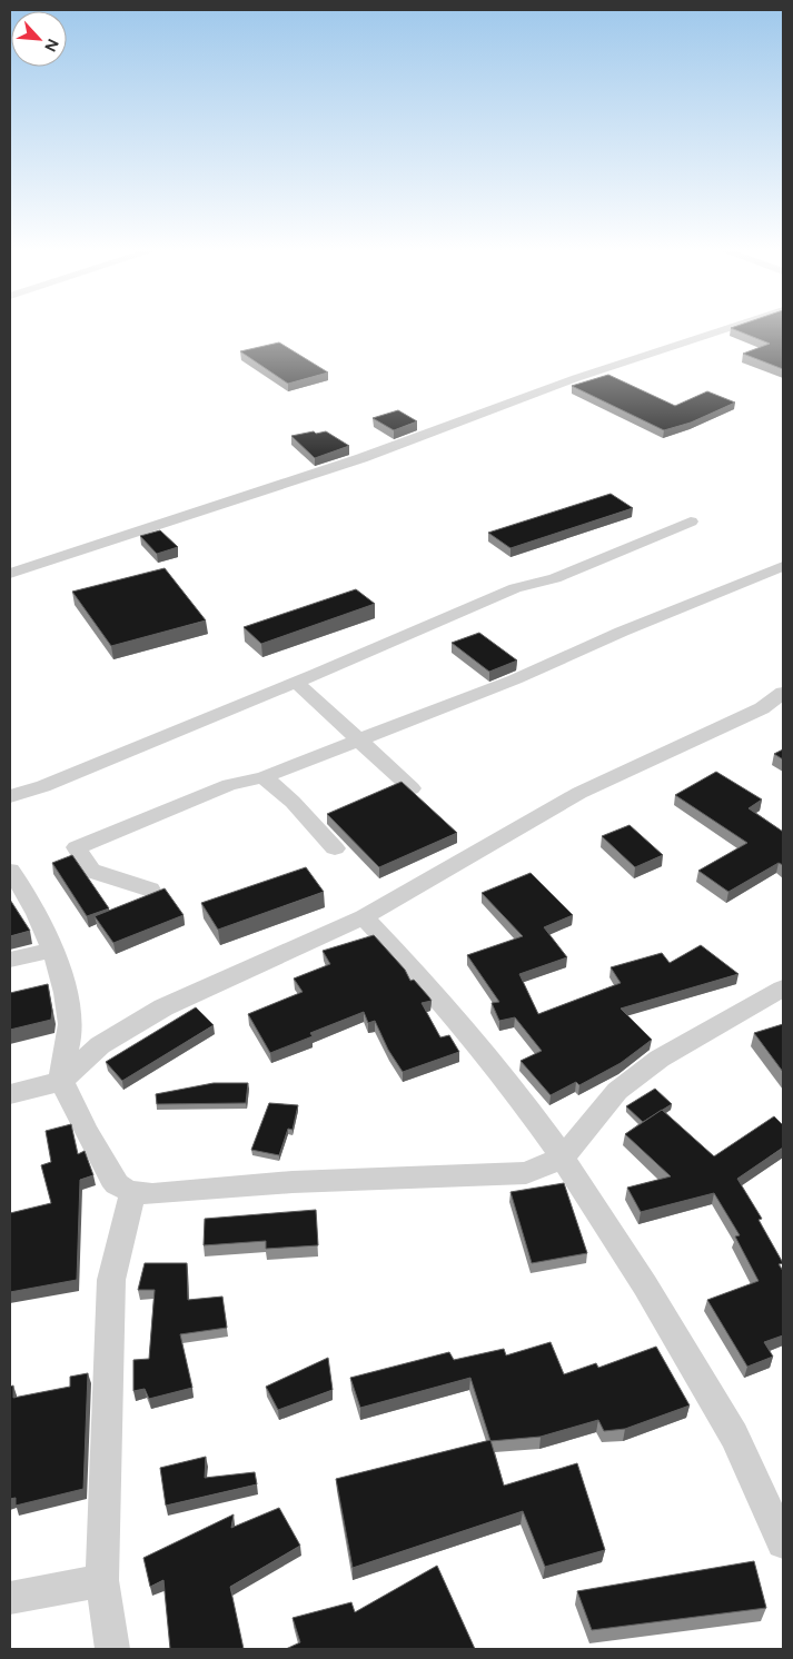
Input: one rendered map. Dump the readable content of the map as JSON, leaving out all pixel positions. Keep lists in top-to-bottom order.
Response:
{
  "north": "bottom right"
}
